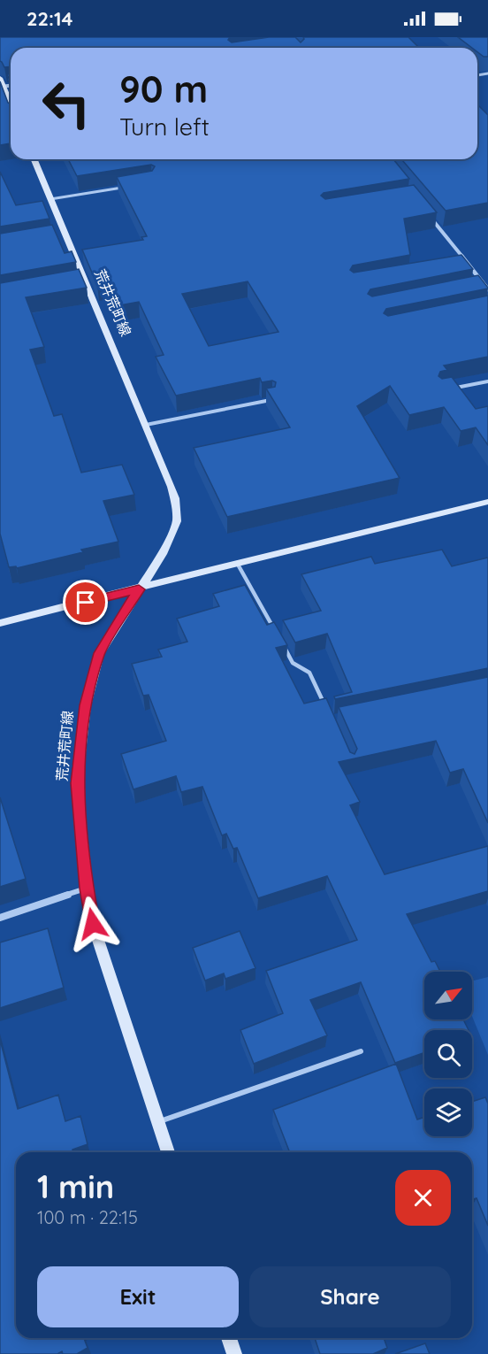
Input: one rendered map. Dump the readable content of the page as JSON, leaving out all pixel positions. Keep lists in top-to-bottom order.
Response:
{
  "streets": {
    "main road": ["荒井荒町線"]
  },
  "north": "top right",
  "page": {
    "status": "22:14",
    "turn": ["90 m", "Turn left"],
    "heading": ["1 min", "100 m · 22:15"],
    "buttons": ["Exit", "Share"]
  }
}
